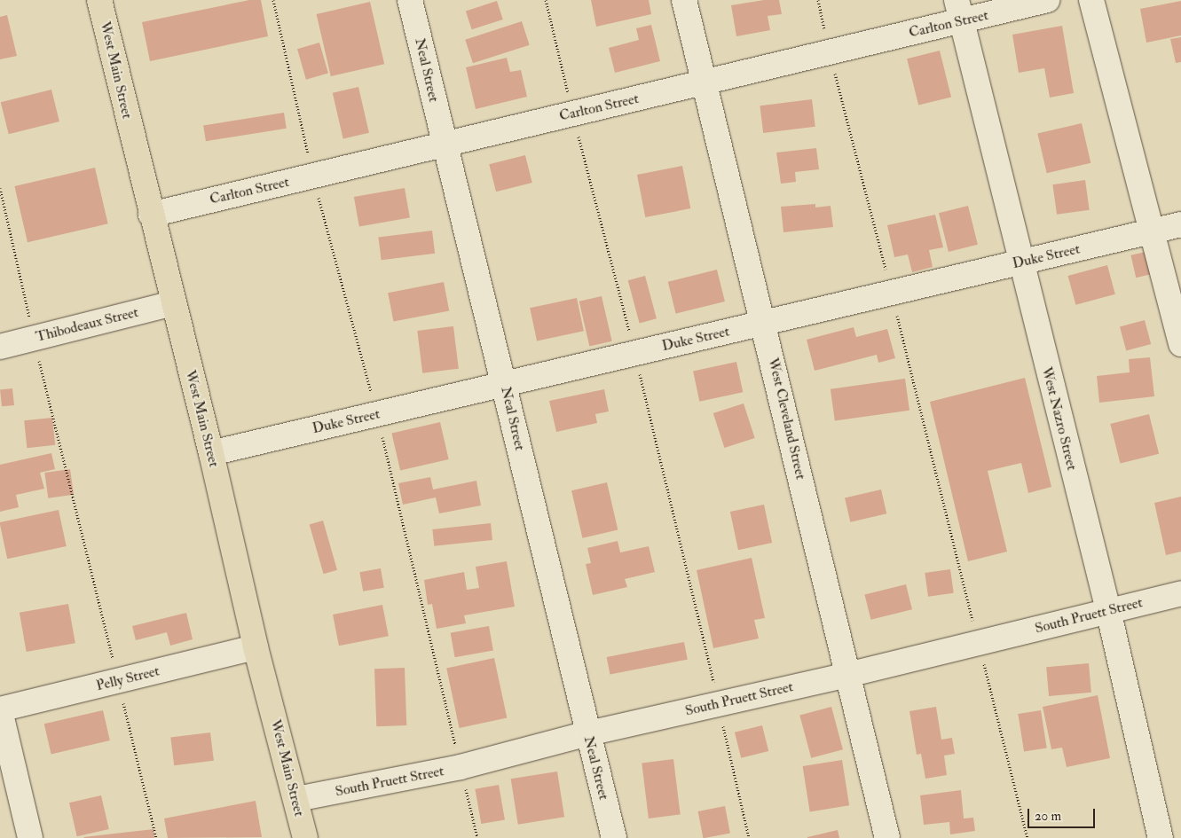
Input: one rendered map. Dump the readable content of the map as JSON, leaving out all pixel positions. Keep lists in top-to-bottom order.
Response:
{
  "streets": {
    "main road": ["West Main Street"],
    "street": [
      "Carlton Street",
      "Neal Street",
      "Duke Street",
      "Thibodeaux Street",
      "West Cleveland Street",
      "West Nazro Street",
      "South Pruett Street",
      "Pelly Street"
    ]
  },
  "crossings": [
    ["Carlton Street", "West Main Street"],
    ["Carlton Street", "Neal Street"],
    ["Carlton Street", "West Cleveland Street"],
    ["Carlton Street", "West Nazro Street"],
    ["West Main Street", "Duke Street"],
    ["West Main Street", "Thibodeaux Street"],
    ["West Main Street", "South Pruett Street"],
    ["West Main Street", "Pelly Street"],
    ["Neal Street", "Duke Street"],
    ["Neal Street", "South Pruett Street"],
    ["Duke Street", "West Cleveland Street"],
    ["Duke Street", "West Nazro Street"],
    ["West Cleveland Street", "South Pruett Street"],
    ["West Nazro Street", "South Pruett Street"]
  ],
  "scale_bar": "20 m"
}
